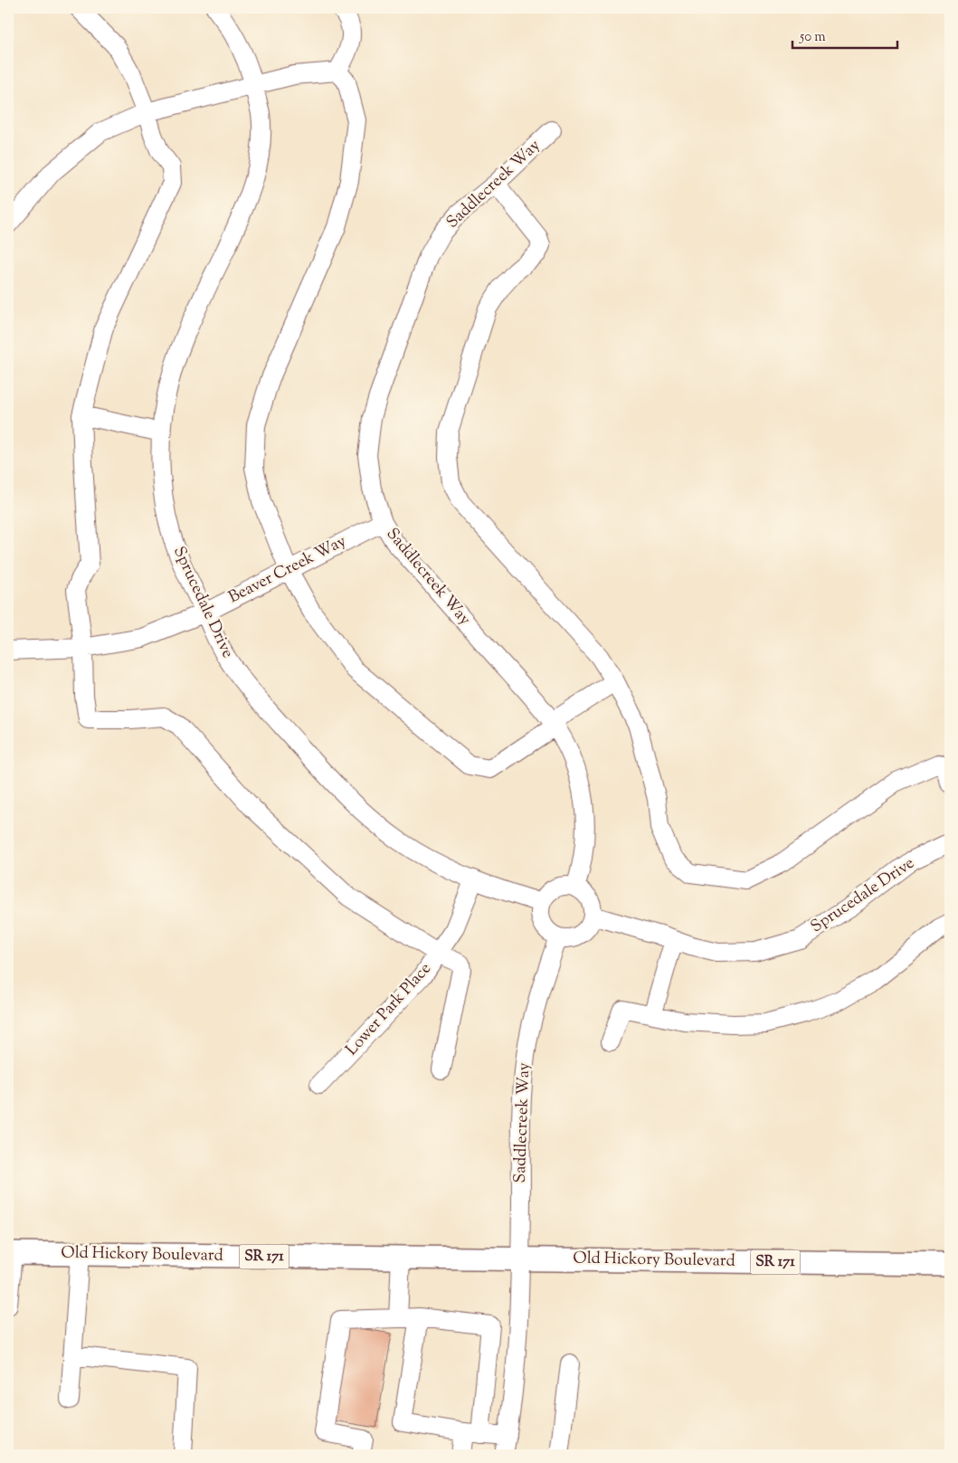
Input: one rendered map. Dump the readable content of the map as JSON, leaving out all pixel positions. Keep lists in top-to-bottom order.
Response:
{
  "streets": {
    "main road": ["Old Hickory Boulevard", "SR 171"],
    "street": [
      "Saddlecreek Way",
      "Beaver Creek Way",
      "Sprucedale Drive",
      "Lower Park Place"
    ]
  },
  "crossings": [
    ["Saddlecreek Way", "Beaver Creek Way"],
    ["Saddlecreek Way", "Sprucedale Drive"],
    ["Saddlecreek Way", "Old Hickory Boulevard"],
    ["Beaver Creek Way", "Sprucedale Drive"],
    ["Sprucedale Drive", "Lower Park Place"]
  ],
  "scale_bar": "50 m"
}
